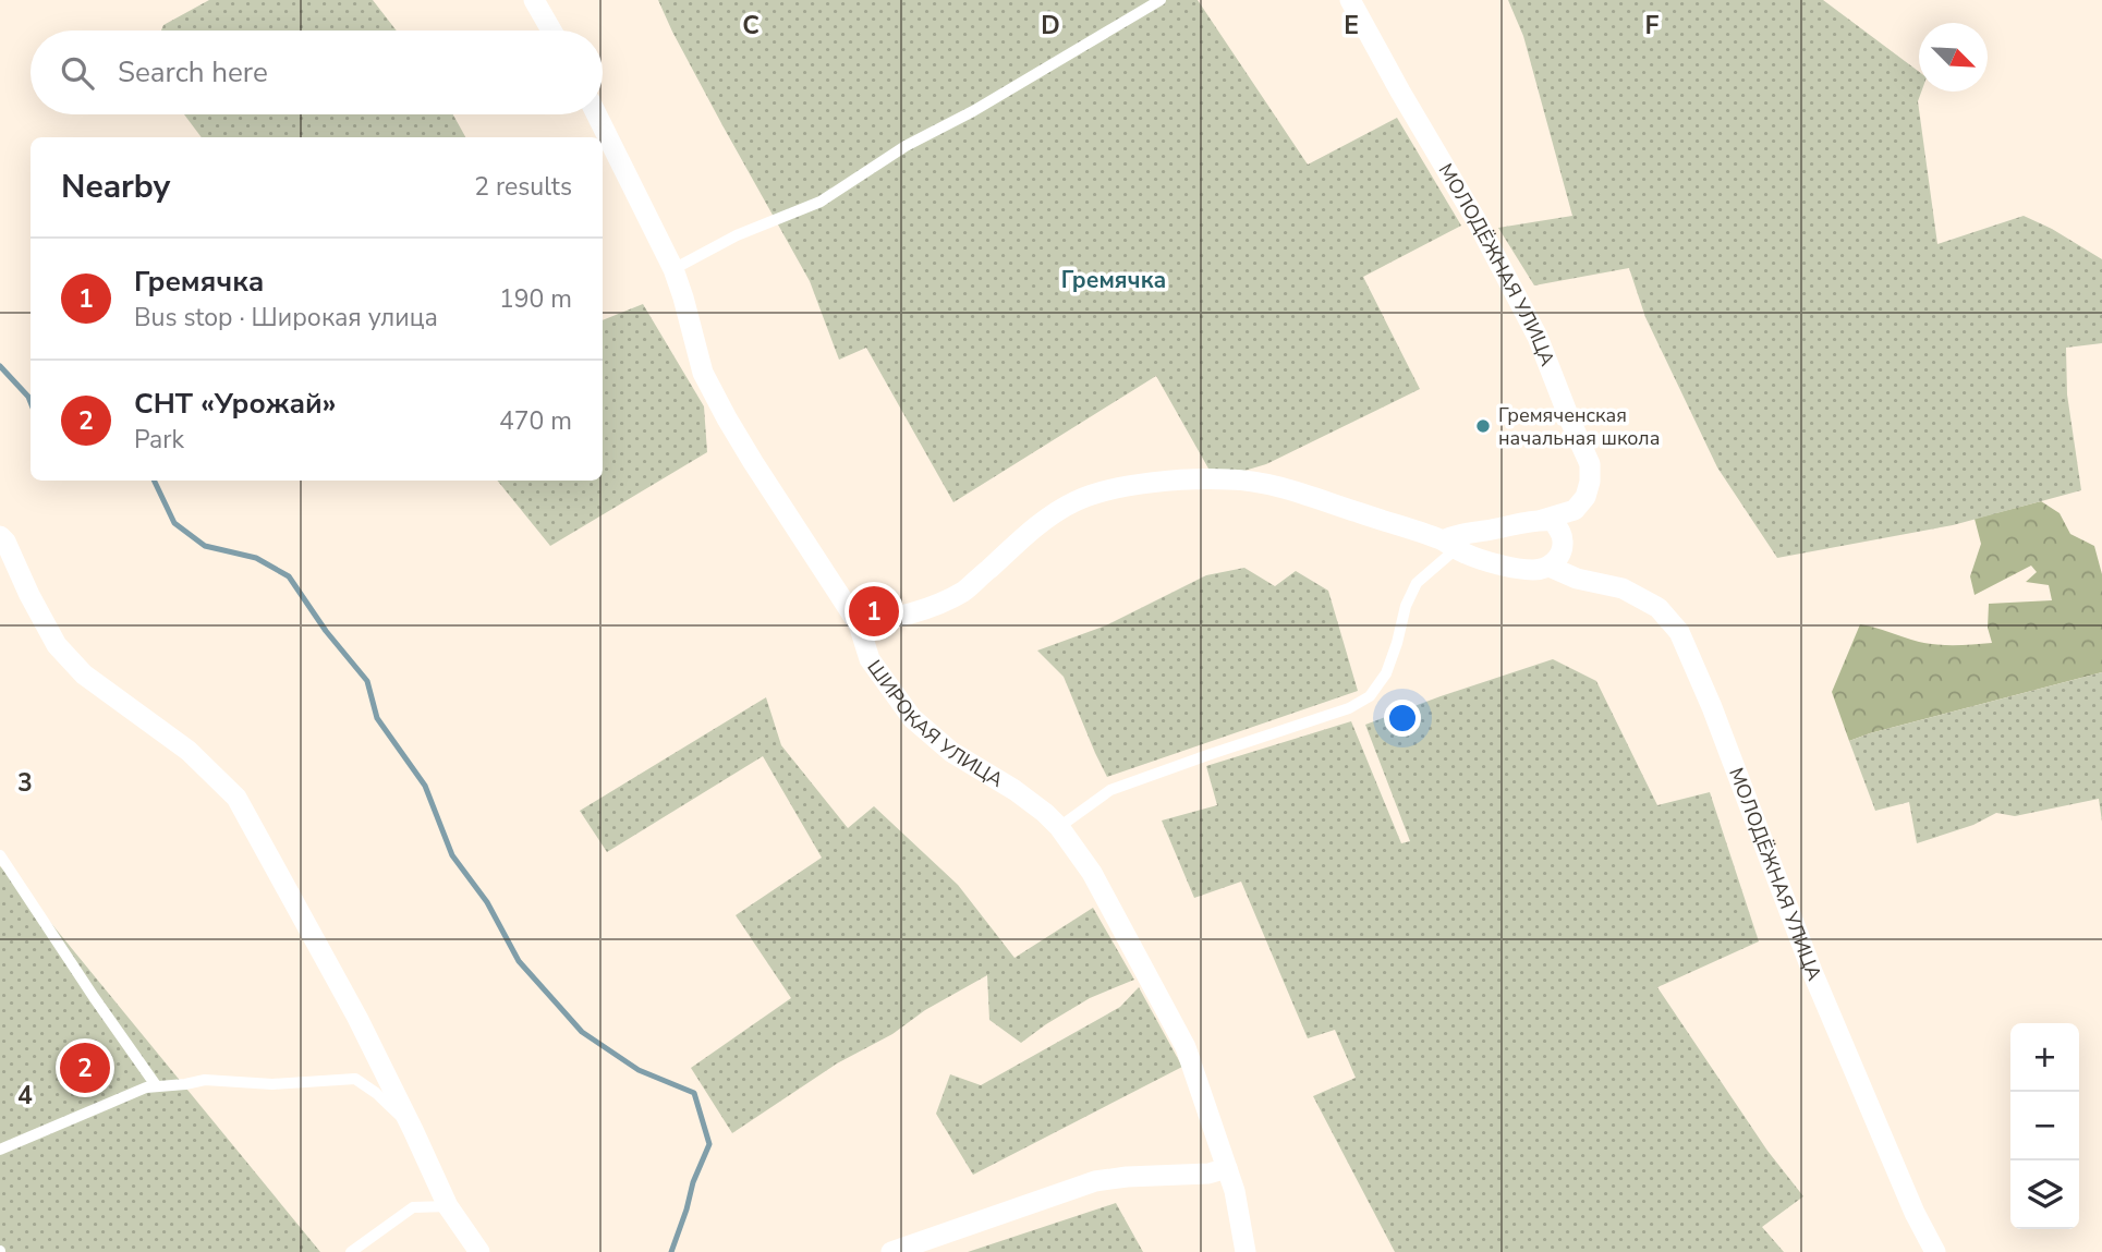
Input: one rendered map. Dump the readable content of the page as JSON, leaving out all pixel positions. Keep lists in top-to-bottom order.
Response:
{
  "streets": {
    "street": ["МОЛОДЁЖНАЯ УЛИЦА", "ШИРОКАЯ УЛИЦА"]
  },
  "districts": ["Гремячка"],
  "places": ["Гремяченская начальная школа"],
  "north": "bottom right",
  "page": {
    "search": "Search here",
    "heading": ["Nearby", "2 results"],
    "list": [
      {
        "mark": "1",
        "name": "Гремячка",
        "note": "Bus stop · Широкая улица",
        "value": "190 m"
      },
      {
        "mark": "2",
        "name": "СНТ «Урожай»",
        "note": "Park",
        "value": "470 m"
      }
    ],
    "pins": ["1", "2"],
    "map_buttons": ["+", "−"]
  },
  "grid": {
    "columns": [
      "C",
      "D",
      "E",
      "F"
    ],
    "rows": ["3", "4"]
  }
}
